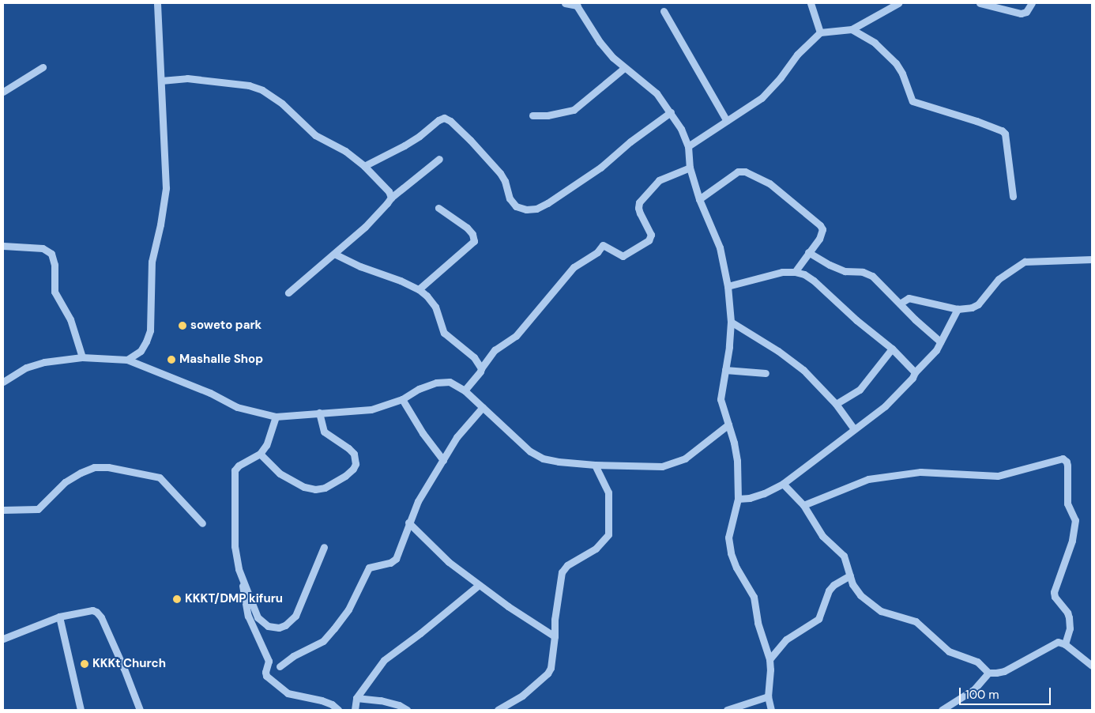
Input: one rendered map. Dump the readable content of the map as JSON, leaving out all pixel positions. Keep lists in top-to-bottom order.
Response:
{
  "places": [
    "soweto park",
    "Mashalle Shop",
    "KKKT/DMP kifuru",
    "KKKt Church"
  ],
  "scale_bar": "100 m"
}
